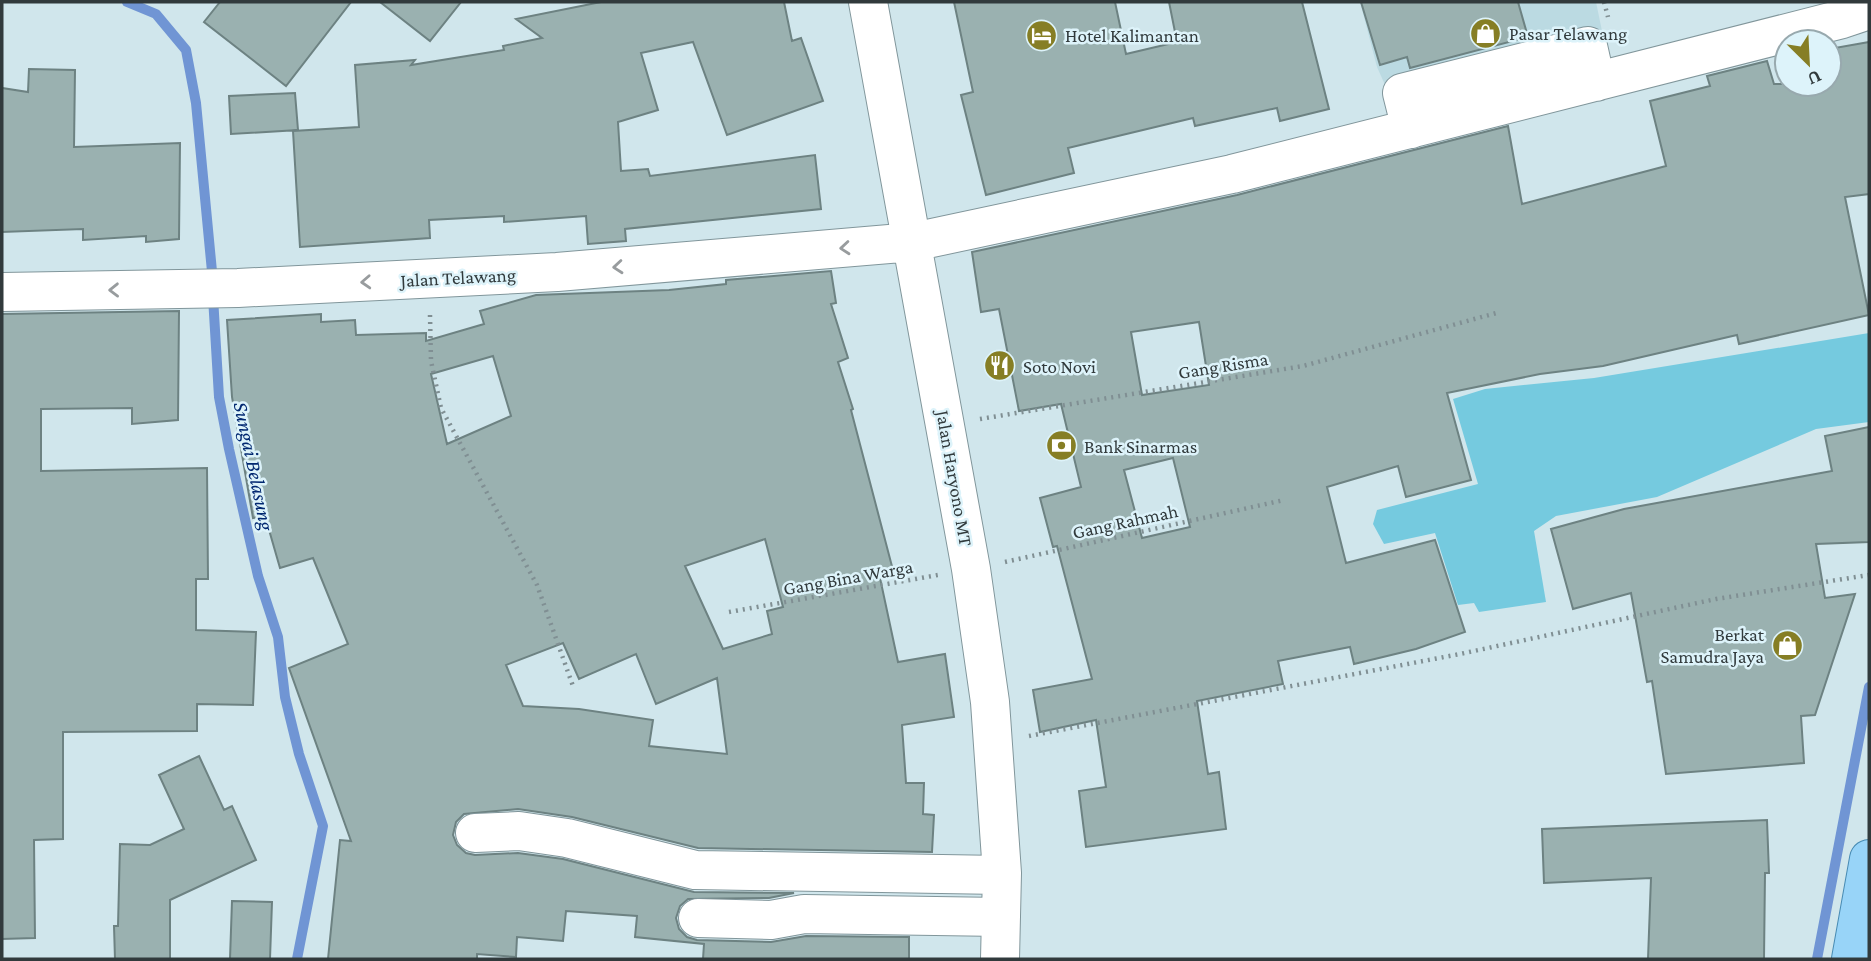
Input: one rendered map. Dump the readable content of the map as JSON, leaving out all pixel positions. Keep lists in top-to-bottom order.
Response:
{
  "streets": {
    "street": ["Jalan Telawang", "Jalan Haryono MT"],
    "path": ["Gang Risma", "Gang Rahmah", "Gang Bina Warga"]
  },
  "crossings": [
    ["Jalan Telawang", "Jalan Haryono MT"],
    ["Gang Risma", "Jalan Haryono MT"],
    ["Jalan Haryono MT", "Gang Rahmah"],
    ["Jalan Haryono MT", "Gang Bina Warga"],
    ["Gang Rahmah", "Gang Bina Warga"]
  ],
  "one_way": ["Jalan Telawang"],
  "water": ["Sungai Belasung"],
  "places": {
    "shop": ["Pasar Telawang", "Berkat Samudra Jaya"],
    "hotel": ["Hotel Kalimantan"],
    "restaurant": ["Soto Novi"],
    "bank": ["Bank Sinarmas"]
  },
  "north": "bottom right"
}
